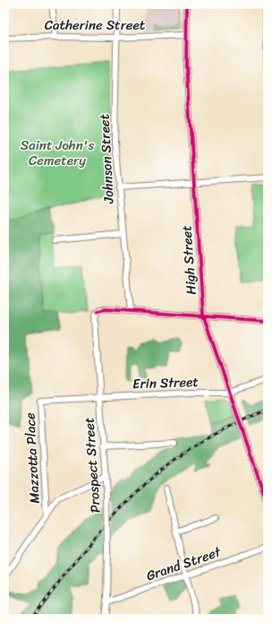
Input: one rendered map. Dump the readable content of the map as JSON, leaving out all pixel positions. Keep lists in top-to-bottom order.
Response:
{
  "streets": {
    "street": [
      "Catherine Street",
      "Johnson Street",
      "High Street",
      "Erin Street",
      "Mazzotta Place",
      "Prospect Street",
      "Grand Street"
    ]
  },
  "crossings": [
    ["Catherine Street", "Johnson Street"],
    ["Catherine Street", "High Street"],
    ["Johnson Street", "Prospect Street"],
    ["High Street", "Erin Street"],
    ["Erin Street", "Mazzotta Place"],
    ["Erin Street", "Prospect Street"],
    ["Prospect Street", "Grand Street"]
  ],
  "parks": ["Saint John's Cemetery"]
}
